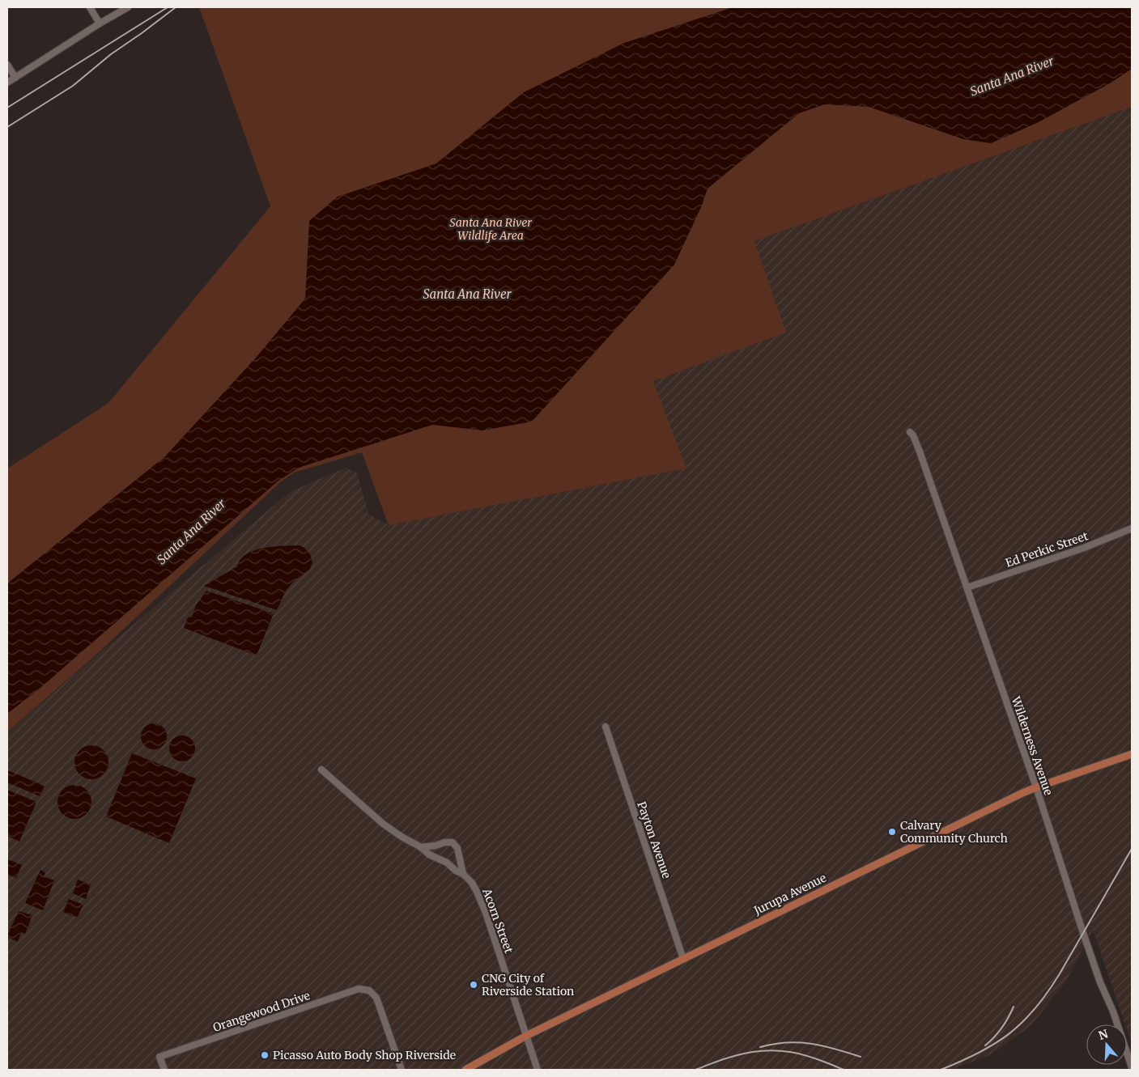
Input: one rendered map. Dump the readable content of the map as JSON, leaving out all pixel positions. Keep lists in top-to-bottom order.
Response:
{
  "streets": {
    "main road": ["Jurupa Avenue"],
    "street": [
      "Ed Perkic Street",
      "Wilderness Avenue",
      "Payton Avenue",
      "Acorn Street",
      "Orangewood Drive"
    ]
  },
  "crossings": [
    ["Ed Perkic Street", "Wilderness Avenue"],
    ["Wilderness Avenue", "Jurupa Avenue"],
    ["Payton Avenue", "Jurupa Avenue"],
    ["Jurupa Avenue", "Acorn Street"]
  ],
  "water": ["Santa Ana River"],
  "parks": ["Santa Ana River Wildlife Area"],
  "places": ["Calvary Community Church", "CNG City of Riverside Station", "Picasso Auto Body Shop Riverside"],
  "north": "top"
}
